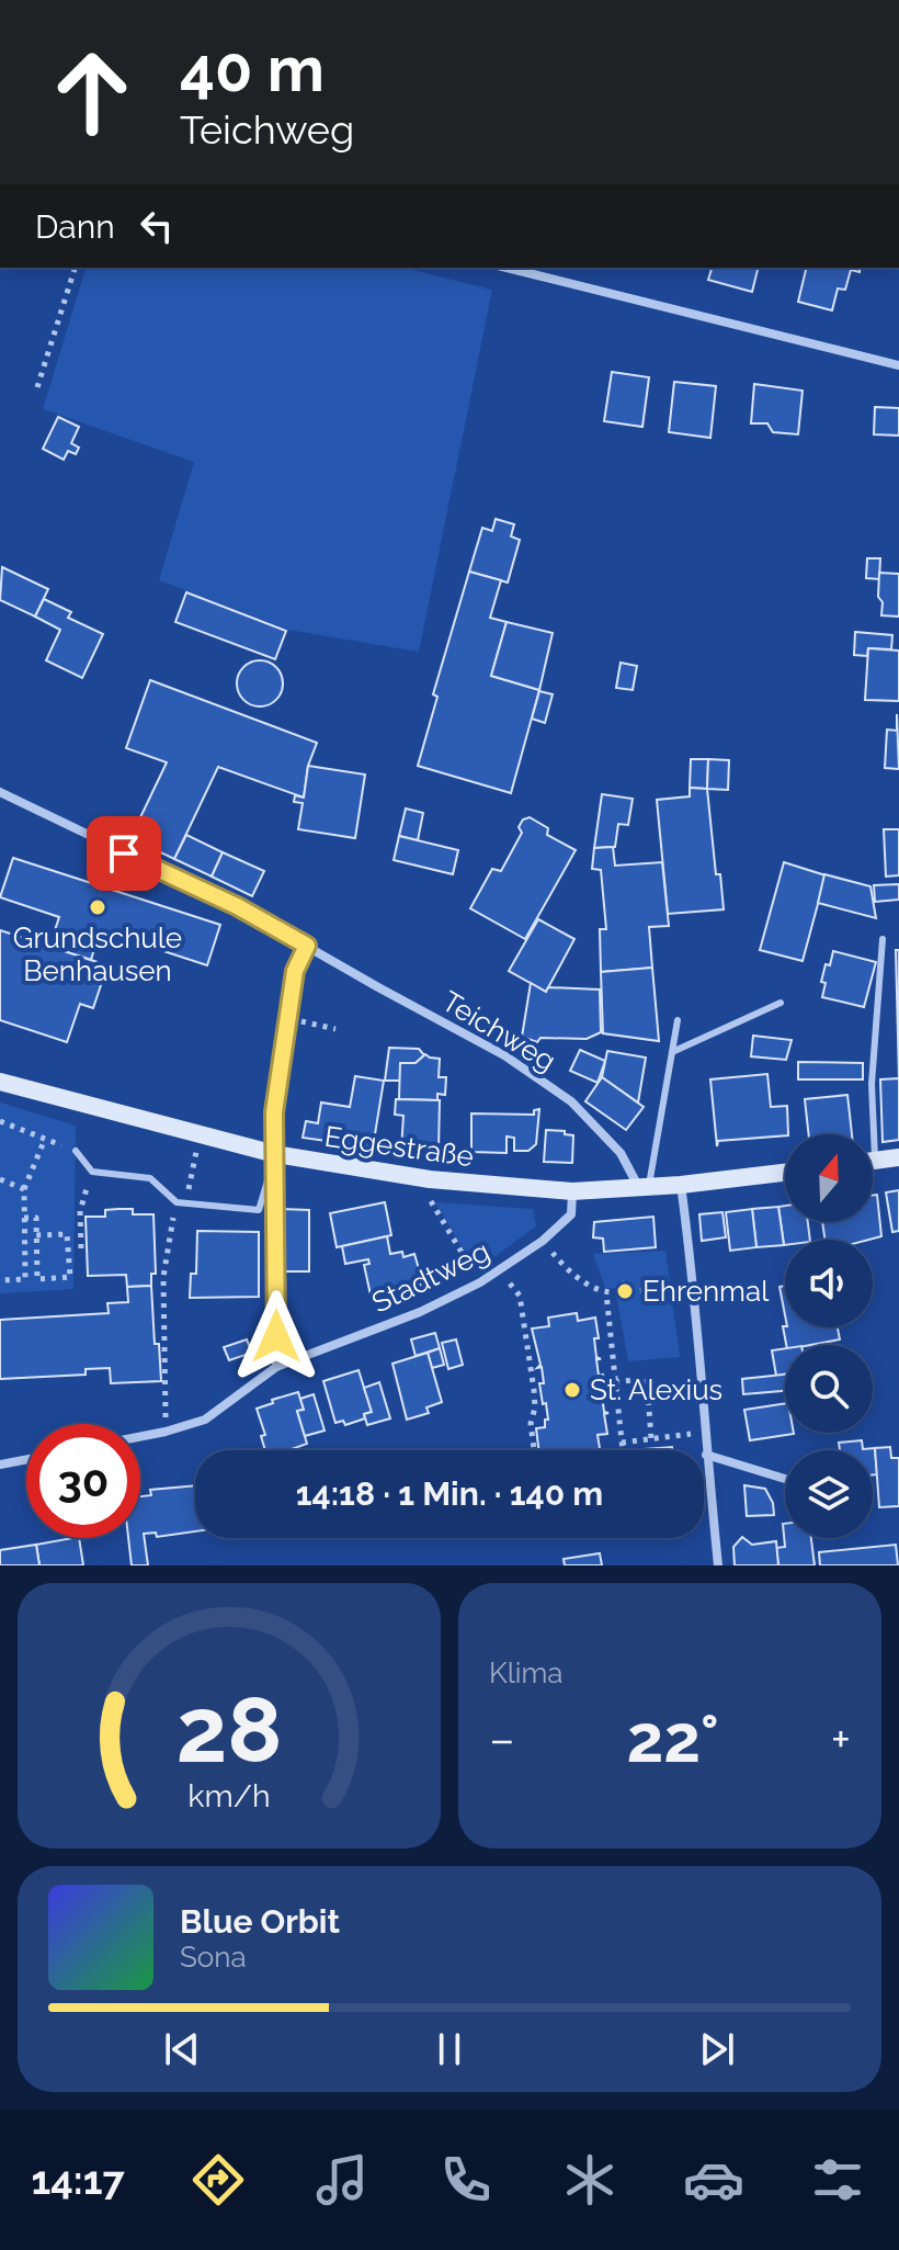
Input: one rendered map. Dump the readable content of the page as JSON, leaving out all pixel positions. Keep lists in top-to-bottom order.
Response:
{
  "streets": {
    "main road": ["Eggestraße"],
    "street": ["Teichweg", "Stadtweg"]
  },
  "crossings": [
    ["Teichweg", "Eggestraße"],
    ["Eggestraße", "Stadtweg"]
  ],
  "places": ["Grundschule Benhausen", "Ehrenmal", "St. Alexius"],
  "north": "top",
  "page": {
    "turn": ["40 m", "Teichweg"],
    "then": "Dann",
    "limit": "30",
    "trip": "14:18 · 1 Min. · 140 m",
    "tile": "Klima",
    "heat": ["−", "22°", "+"],
    "song": ["Blue Orbit", "Sona"],
    "tabs": "14:17",
    "gauge": ["28", "km/h"]
  }
}
